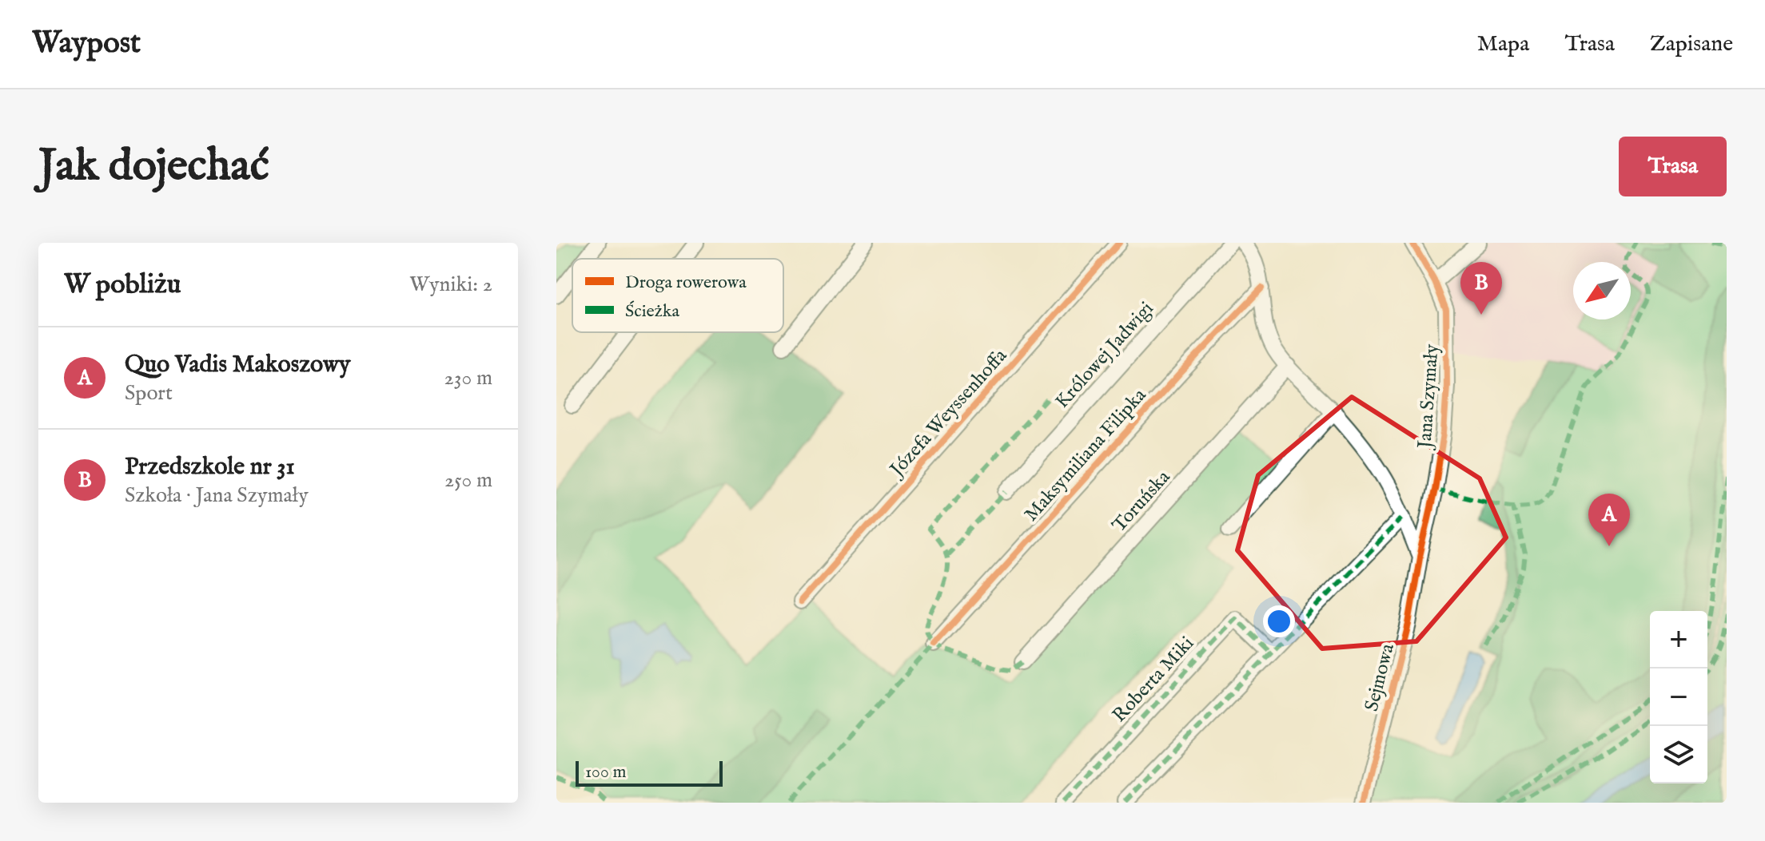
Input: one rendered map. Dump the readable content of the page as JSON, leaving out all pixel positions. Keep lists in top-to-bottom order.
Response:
{
  "streets": {
    "street": [
      "Królowej Jadwigi",
      "Jana Szymały",
      "Józefa Weyssenhoffa",
      "Maksymiliana Filipka",
      "Toruńska",
      "Sejmowa",
      "Roberta Miki"
    ]
  },
  "crossings": [
    ["Jana Szymały", "Sejmowa"]
  ],
  "legend": ["Droga rowerowa", "Ścieżka"],
  "scale_bar": "100 m",
  "north": "bottom left",
  "page": {
    "header": "Waypost",
    "nav": ["Mapa", "Trasa", "Zapisane"],
    "buttons": "Trasa",
    "title": "Jak dojechać",
    "heading": ["W pobliżu", "Wyniki: 2"],
    "pins": ["B", "A"],
    "list": [
      {
        "mark": "A",
        "name": "Quo Vadis Makoszowy",
        "note": "Sport",
        "value": "230 m"
      },
      {
        "mark": "B",
        "name": "Przedszkole nr 31",
        "note": "Szkoła · Jana Szymały",
        "value": "250 m"
      }
    ],
    "map_buttons": ["+", "−"],
    "scale": "100 m"
  }
}
